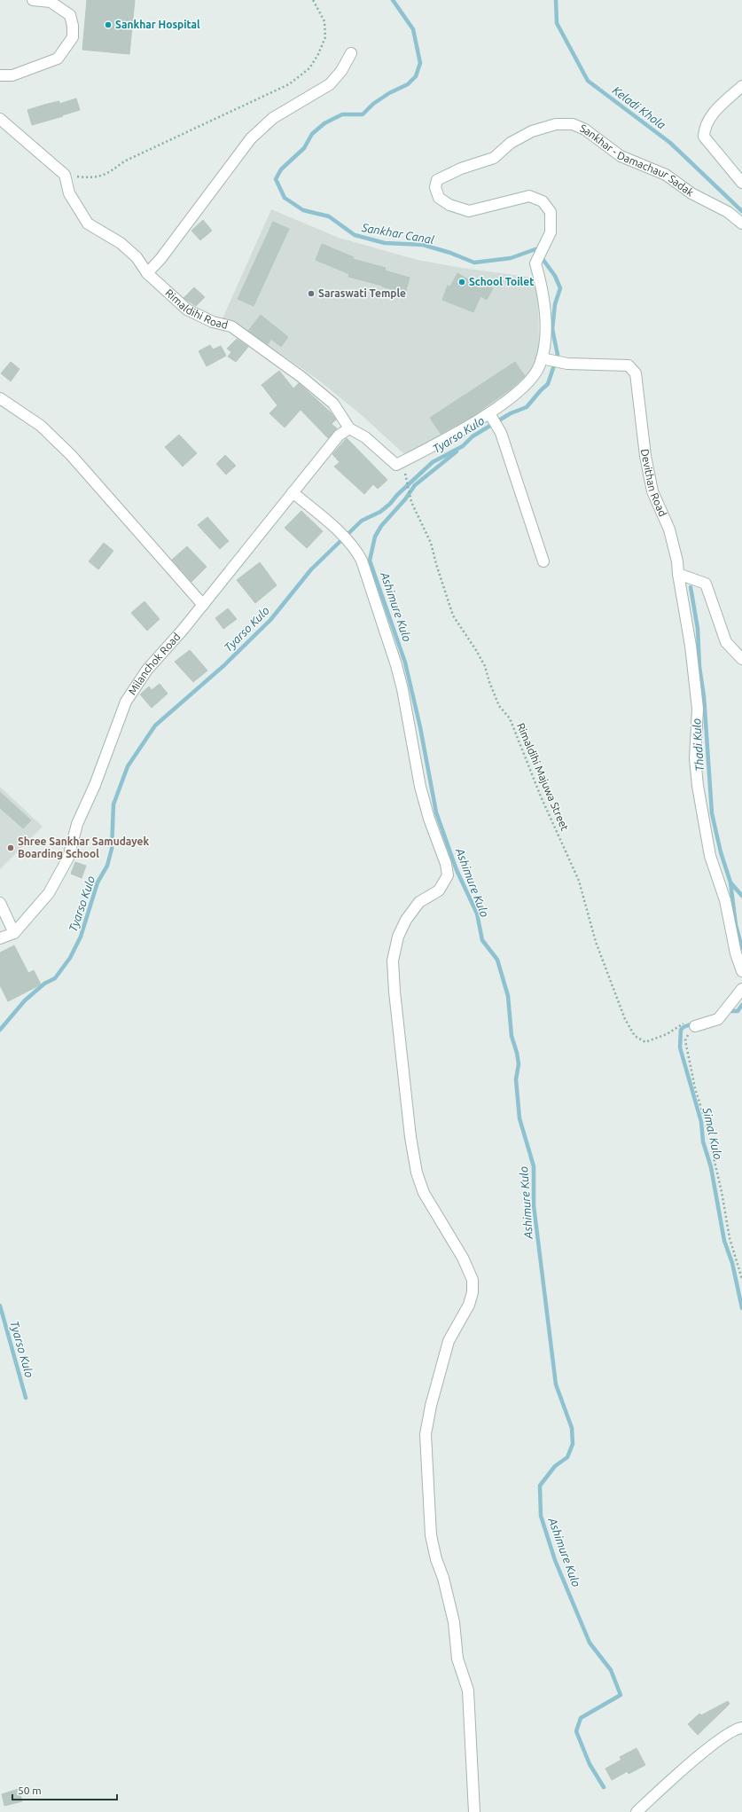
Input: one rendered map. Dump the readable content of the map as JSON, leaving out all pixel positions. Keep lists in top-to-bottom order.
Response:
{
  "streets": {
    "street": [
      "Sankhar - Damachaur Sadak",
      "Rimaldihi Road",
      "Devithan Road",
      "Milanchok Road"
    ],
    "path": ["Rimaldihi Majuwa Street"]
  },
  "crossings": [
    ["Sankhar - Damachaur Sadak", "Rimaldihi Road"],
    ["Sankhar - Damachaur Sadak", "Devithan Road"],
    ["Sankhar - Damachaur Sadak", "Milanchok Road"],
    ["Rimaldihi Road", "Milanchok Road"]
  ],
  "water": [
    "Keladi Khola",
    "Sankhar Canal",
    "Tyarso Kulo",
    "Ashimure Kulo",
    "Thadi Kulo",
    "Simal Kulo"
  ],
  "places": [
    "Sankhar Hospital",
    "School Toilet",
    "Saraswati Temple",
    "Shree Sankhar Samudayek Boarding School"
  ],
  "scale_bar": "50 m"
}
